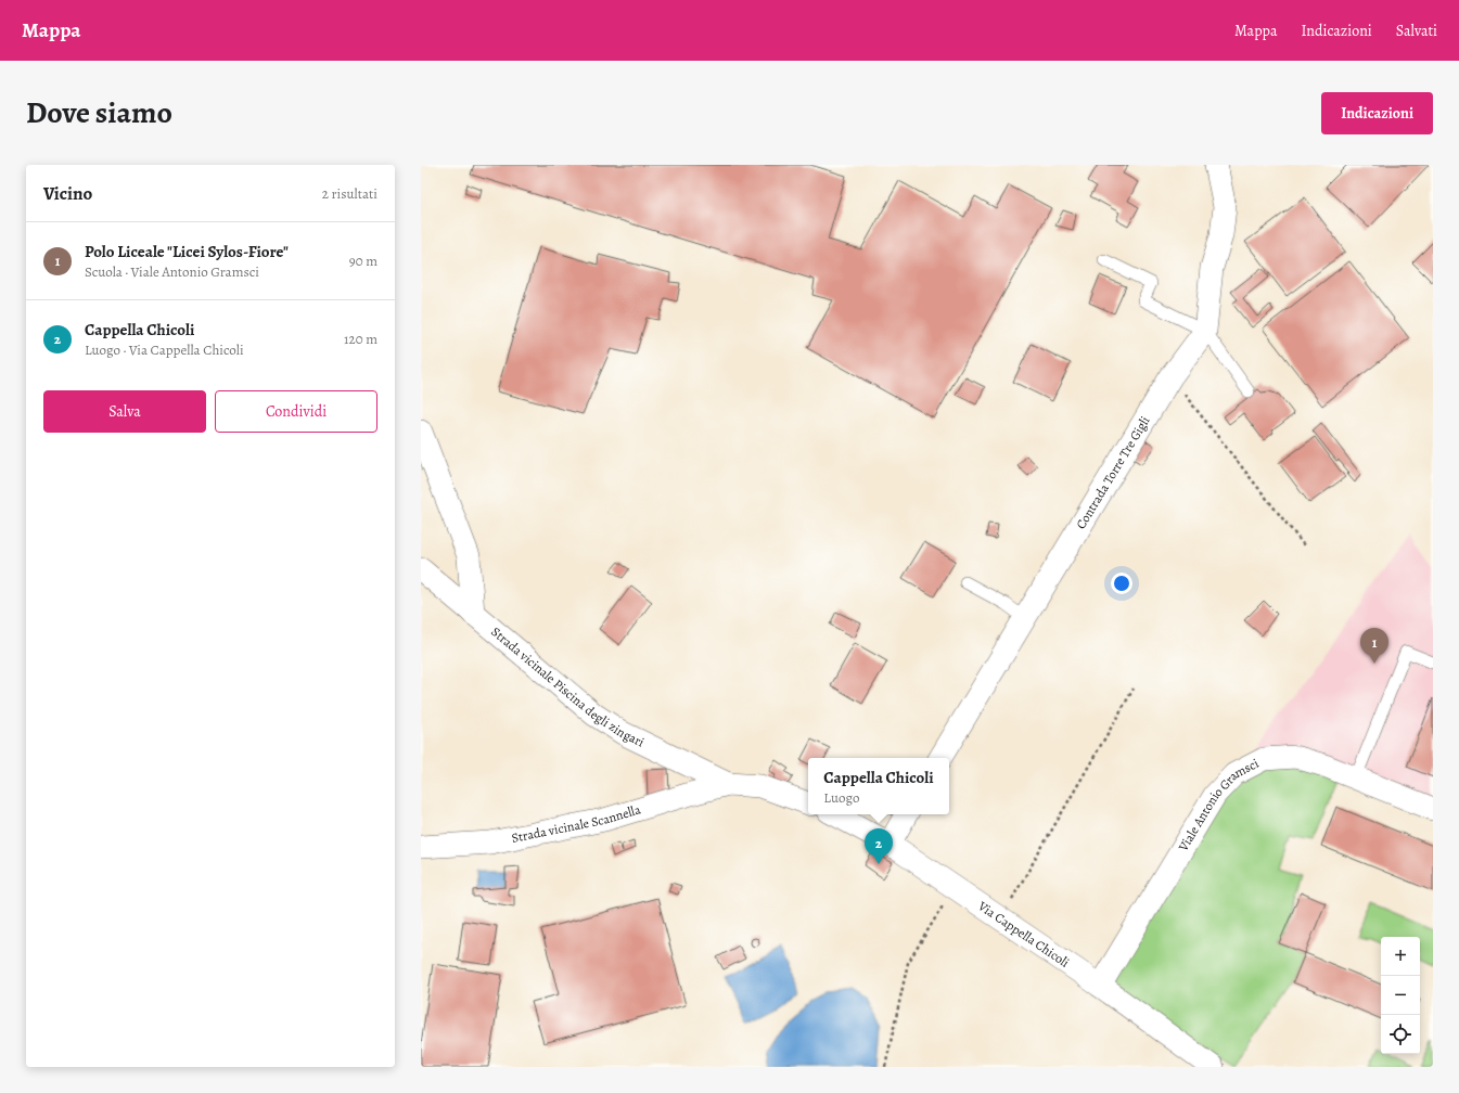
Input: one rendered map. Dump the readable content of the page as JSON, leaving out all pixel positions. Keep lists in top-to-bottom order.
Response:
{
  "streets": {
    "street": [
      "Contrada Torre Tre Gigli",
      "Strada vicinale Piscina degli zingari",
      "Viale Antonio Gramsci",
      "Strada vicinale Scannella",
      "Via Cappella Chicoli"
    ]
  },
  "crossings": [
    ["Strada vicinale Piscina degli zingari", "Strada vicinale Scannella"],
    ["Viale Antonio Gramsci", "Via Cappella Chicoli"]
  ],
  "page": {
    "header": "Mappa",
    "nav": ["Mappa", "Indicazioni", "Salvati"],
    "title": "Dove siamo",
    "buttons": [
      "Indicazioni",
      ["Salva", "Condividi"]
    ],
    "heading": ["Vicino", "2 risultati"],
    "list": [
      {
        "mark": "1",
        "name": "Polo Liceale \"Licei Sylos-Fiore\"",
        "note": "Scuola · Viale Antonio Gramsci",
        "value": "90 m"
      },
      {
        "mark": "2",
        "name": "Cappella Chicoli",
        "note": "Luogo · Via Cappella Chicoli",
        "value": "120 m"
      }
    ],
    "pins": ["1", "2"],
    "popup": ["Cappella Chicoli", "Luogo"],
    "map_buttons": ["+", "−"]
  }
}
